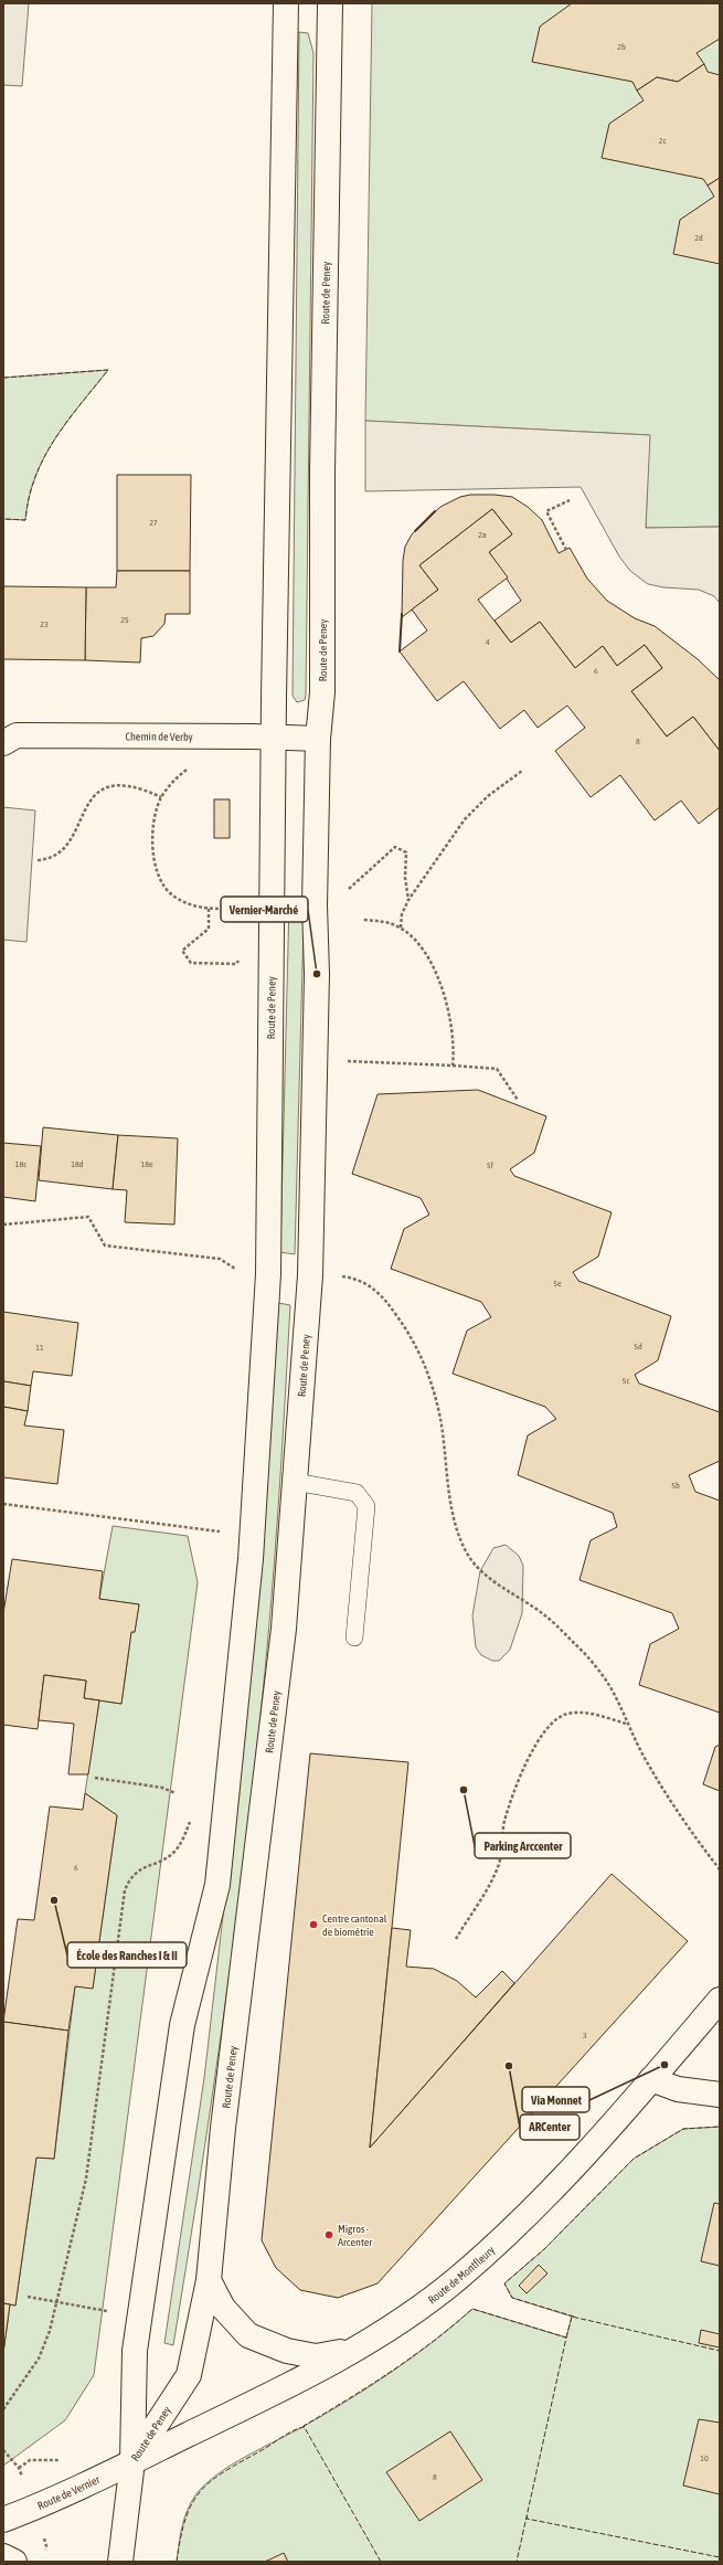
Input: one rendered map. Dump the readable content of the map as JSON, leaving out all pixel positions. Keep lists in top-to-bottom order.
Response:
{
  "streets": {
    "main road": [
      "Route de Peney",
      "Chemin de Verby",
      "Route de Montfleury",
      "Route de Vernier"
    ]
  },
  "crossings": [
    ["Route de Peney", "Chemin de Verby"],
    ["Route de Peney", "Route de Montfleury"],
    ["Route de Peney", "Route de Vernier"],
    ["Route de Montfleury", "Route de Vernier"]
  ],
  "places": [
    "Vernier-Marché",
    "Parking Arccenter",
    "École des Ranches I & II",
    "Centre cantonal de biométrie",
    "Via Monnet",
    "ARCenter",
    "Migros - Arcenter"
  ],
  "house_numbers": [
    "2b",
    "2c",
    "2d",
    "27",
    "2a",
    "25",
    "23",
    "4",
    "6",
    "8",
    "18c",
    "18d",
    "18e",
    "5f",
    "5e",
    "5d",
    "11",
    "5c",
    "5b",
    "6",
    "3",
    "10",
    "8"
  ]
}
